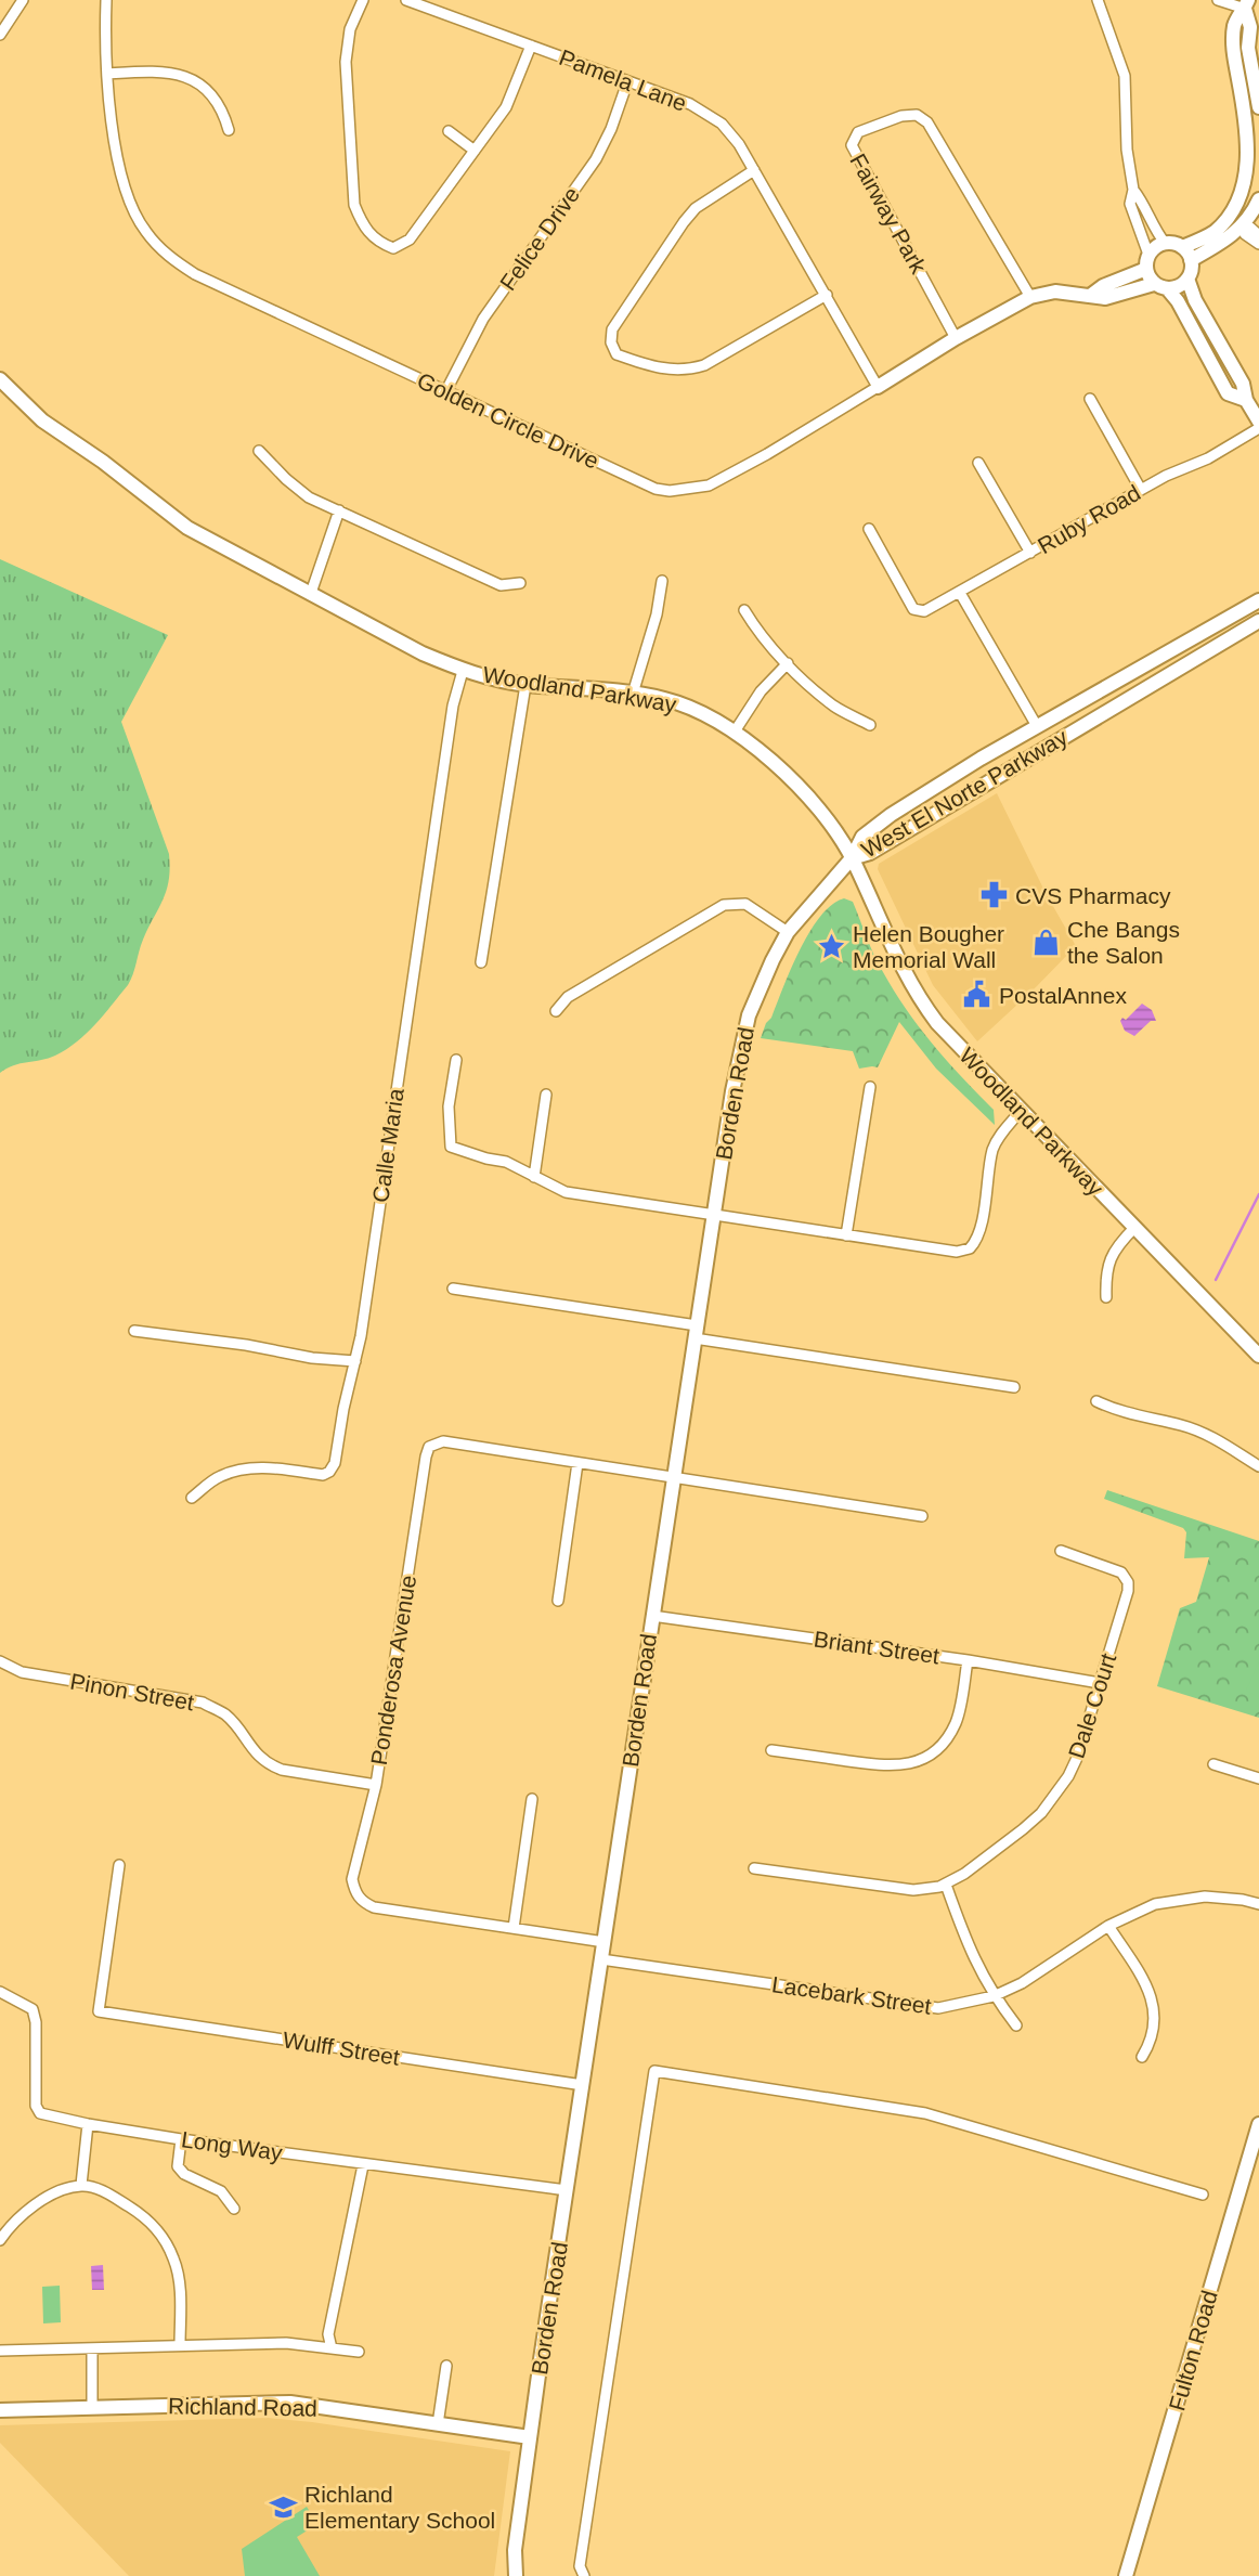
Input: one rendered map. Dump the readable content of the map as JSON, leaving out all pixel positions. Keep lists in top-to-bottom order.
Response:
{
  "streets": {
    "main road": [
      "Golden Circle Drive",
      "Woodland Parkway",
      "West El Norte Parkway",
      "Borden Road",
      "Fulton Road",
      "Richland Road"
    ],
    "street": [
      "Pamela Lane",
      "Fairway Park",
      "Felice Drive",
      "Ruby Road",
      "Calle Maria",
      "Briant Street",
      "Ponderosa Avenue",
      "Pinon Street",
      "Dale Court",
      "Lacebark Street",
      "Wulff Street",
      "Long Way"
    ]
  },
  "crossings": [
    ["Pamela Lane", "Felice Drive"],
    ["Pamela Lane", "Golden Circle Drive"],
    ["Fairway Park", "Golden Circle Drive"],
    ["Felice Drive", "Golden Circle Drive"],
    ["Woodland Parkway", "West El Norte Parkway"],
    ["Woodland Parkway", "Borden Road"],
    ["Woodland Parkway", "Calle Maria"],
    ["West El Norte Parkway", "Borden Road"],
    ["Borden Road", "Briant Street"],
    ["Borden Road", "Lacebark Street"],
    ["Borden Road", "Wulff Street"],
    ["Borden Road", "Long Way"],
    ["Borden Road", "Richland Road"],
    ["Briant Street", "Dale Court"],
    ["Ponderosa Avenue", "Pinon Street"]
  ],
  "places": {
    "pharmacy": ["CVS Pharmacy"],
    "shop": ["Che Bangs the Salon"],
    "place": ["Helen Bougher Memorial Wall"],
    "public building": ["PostalAnnex"],
    "school or university": ["Richland Elementary School"]
  }
}
